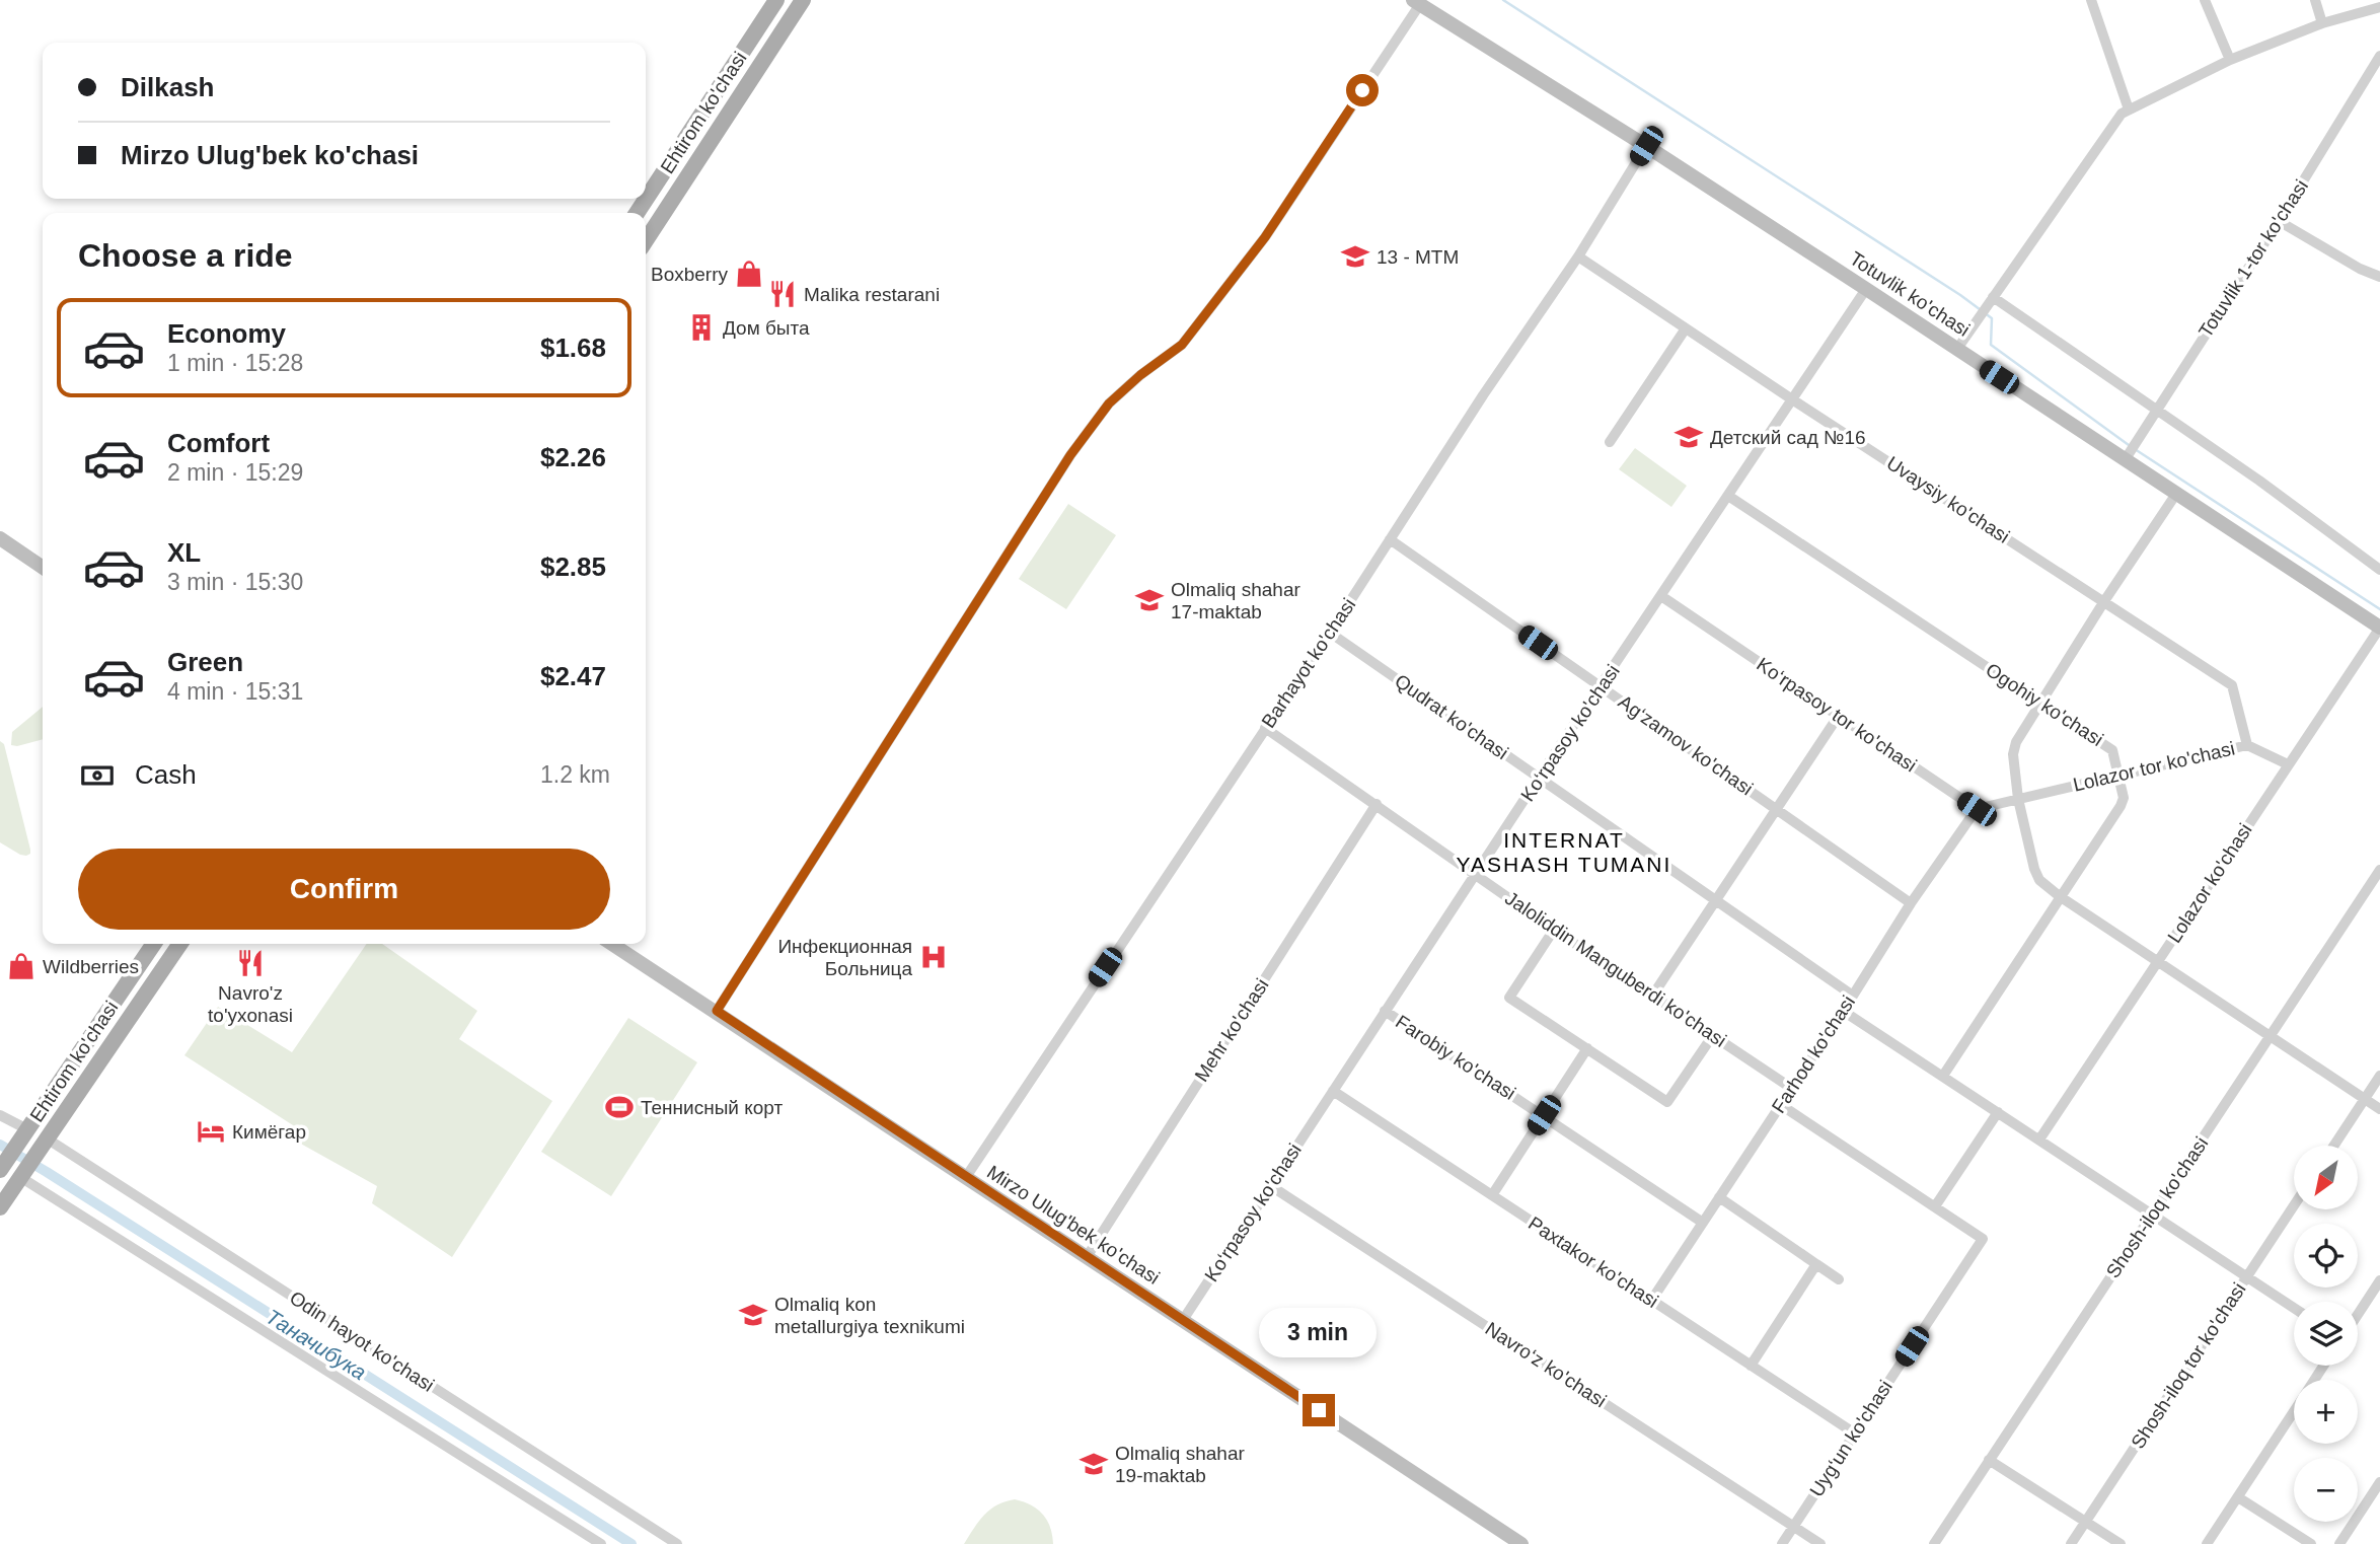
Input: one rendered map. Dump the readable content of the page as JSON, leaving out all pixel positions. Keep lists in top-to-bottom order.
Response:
{
  "streets": {
    "main road": ["Ehtirom ko'chasi", "Totuvlik ko'chasi", "Mirzo Ulug'bek ko'chasi"],
    "street": [
      "Totuvlik 1-tor ko'chasi",
      "Uvaysiy ko'chasi",
      "Barhayot ko'chasi",
      "Ogohiy ko'chasi",
      "Ko‘rpasoy tor ko'chasi",
      "Qudrat ko'chasi",
      "Ko‘rpasoy ko'chasi",
      "Ag‘zamov ko'chasi",
      "Lolazor tor ko'chasi",
      "Lolazor ko'chasi",
      "Jaloliddin Manguberdi ko'chasi",
      "Mehr ko'chasi",
      "Farhod ko'chasi",
      "Farobiy ko'chasi",
      "Shosh-iloq ko'chasi",
      "Paxtakor ko'chasi",
      "Odin hayot ko'chasi",
      "Navro‘z ko'chasi",
      "Shosh-iloq tor ko'chasi",
      "Uyg‘un ko'chasi"
    ]
  },
  "crossings": [
    ["Ehtirom ko'chasi", "Odin hayot ko'chasi"],
    ["Totuvlik 1-tor ko'chasi", "Totuvlik ko'chasi"],
    ["Totuvlik ko'chasi", "Barhayot ko'chasi"],
    ["Totuvlik ko'chasi", "Ko‘rpasoy ko'chasi"],
    ["Totuvlik ko'chasi", "Lolazor ko'chasi"],
    ["Uvaysiy ko'chasi", "Barhayot ko'chasi"],
    ["Uvaysiy ko'chasi", "Ko‘rpasoy ko'chasi"],
    ["Uvaysiy ko'chasi", "Lolazor tor ko'chasi"],
    ["Barhayot ko'chasi", "Qudrat ko'chasi"],
    ["Barhayot ko'chasi", "Ag‘zamov ko'chasi"],
    ["Barhayot ko'chasi", "Jaloliddin Manguberdi ko'chasi"],
    ["Barhayot ko'chasi", "Mirzo Ulug'bek ko'chasi"],
    ["Ogohiy ko'chasi", "Ko‘rpasoy ko'chasi"],
    ["Ogohiy ko'chasi", "Lolazor tor ko'chasi"],
    ["Ko‘rpasoy tor ko'chasi", "Ko‘rpasoy ko'chasi"],
    ["Ko‘rpasoy tor ko'chasi", "Farhod ko'chasi"],
    ["Qudrat ko'chasi", "Ko‘rpasoy ko'chasi"],
    ["Qudrat ko'chasi", "Farhod ko'chasi"],
    ["Ko‘rpasoy ko'chasi", "Ag‘zamov ko'chasi"],
    ["Ko‘rpasoy ko'chasi", "Jaloliddin Manguberdi ko'chasi"],
    ["Ko‘rpasoy ko'chasi", "Farobiy ko'chasi"],
    ["Ko‘rpasoy ko'chasi", "Mirzo Ulug'bek ko'chasi"],
    ["Ko‘rpasoy ko'chasi", "Paxtakor ko'chasi"],
    ["Ko‘rpasoy ko'chasi", "Navro‘z ko'chasi"],
    ["Ag‘zamov ko'chasi", "Farhod ko'chasi"],
    ["Lolazor tor ko'chasi", "Lolazor ko'chasi"],
    ["Jaloliddin Manguberdi ko'chasi", "Mehr ko'chasi"],
    ["Jaloliddin Manguberdi ko'chasi", "Farhod ko'chasi"],
    ["Mehr ko'chasi", "Mirzo Ulug'bek ko'chasi"],
    ["Farhod ko'chasi", "Farobiy ko'chasi"],
    ["Farhod ko'chasi", "Paxtakor ko'chasi"],
    ["Farhod ko'chasi", "Uyg‘un ko'chasi"],
    ["Paxtakor ko'chasi", "Uyg‘un ko'chasi"],
    ["Navro‘z ko'chasi", "Uyg‘un ko'chasi"]
  ],
  "districts": ["INTERNAT YASHASH TUMANI"],
  "water": ["Таначибука"],
  "places": {
    "school or university": [
      "13 - MTM",
      "Детский сад №16",
      "Olmaliq shahar 17-maktab",
      "Olmaliq kon metallurgiya texnikumi",
      "Olmaliq shahar 19-maktab"
    ],
    "shop": ["Boxberry", "Wildberries"],
    "restaurant": ["Malika restarani", "Navro'z to'yxonasi"],
    "building": ["Дом быта"],
    "hospital": ["Инфекционная Больница"],
    "sports": ["Теннисный корт"],
    "hotel": ["Кимёгар"]
  },
  "north": "bottom left",
  "page": {
    "banner": ["Dilkash", "Mirzo Ulug'bek ko'chasi"],
    "heading": "Choose a ride",
    "list": [
      {
        "name": "Economy",
        "note": "1 min · 15:28",
        "value": "$1.68"
      },
      {
        "name": "Comfort",
        "note": "2 min · 15:29",
        "value": "$2.26"
      },
      {
        "name": "XL",
        "note": "3 min · 15:30",
        "value": "$2.85"
      },
      {
        "name": "Green",
        "note": "4 min · 15:31",
        "value": "$2.47"
      }
    ],
    "pay": ["Cash", "1.2 km"],
    "buttons": "Confirm",
    "map_buttons": ["+", "−"],
    "bubble": "3 min"
  }
}
